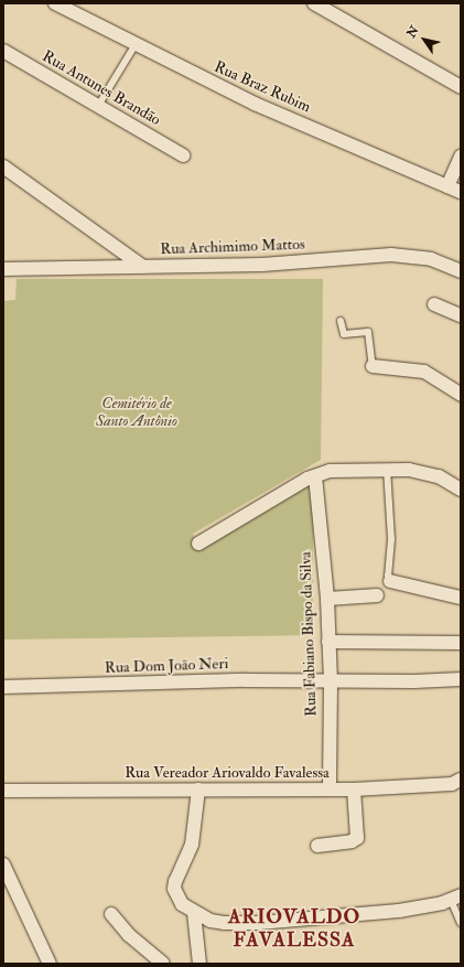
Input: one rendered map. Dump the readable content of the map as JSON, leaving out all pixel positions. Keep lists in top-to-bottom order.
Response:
{
  "streets": {
    "street": [
      "Rua Braz Rubim",
      "Rua Antunes Brandão",
      "Rua Archimimo Mattos",
      "Rua Fabiano Bispo da Silva",
      "Rua Dom João Neri",
      "Rua Vereador Ariovaldo Favalessa"
    ]
  },
  "crossings": [
    ["Rua Fabiano Bispo da Silva", "Rua Dom João Neri"],
    ["Rua Fabiano Bispo da Silva", "Rua Vereador Ariovaldo Favalessa"]
  ],
  "districts": ["ARIOVALDO FAVALESSA"],
  "parks": ["Cemitério de Santo Antônio"],
  "north": "top left"
}
